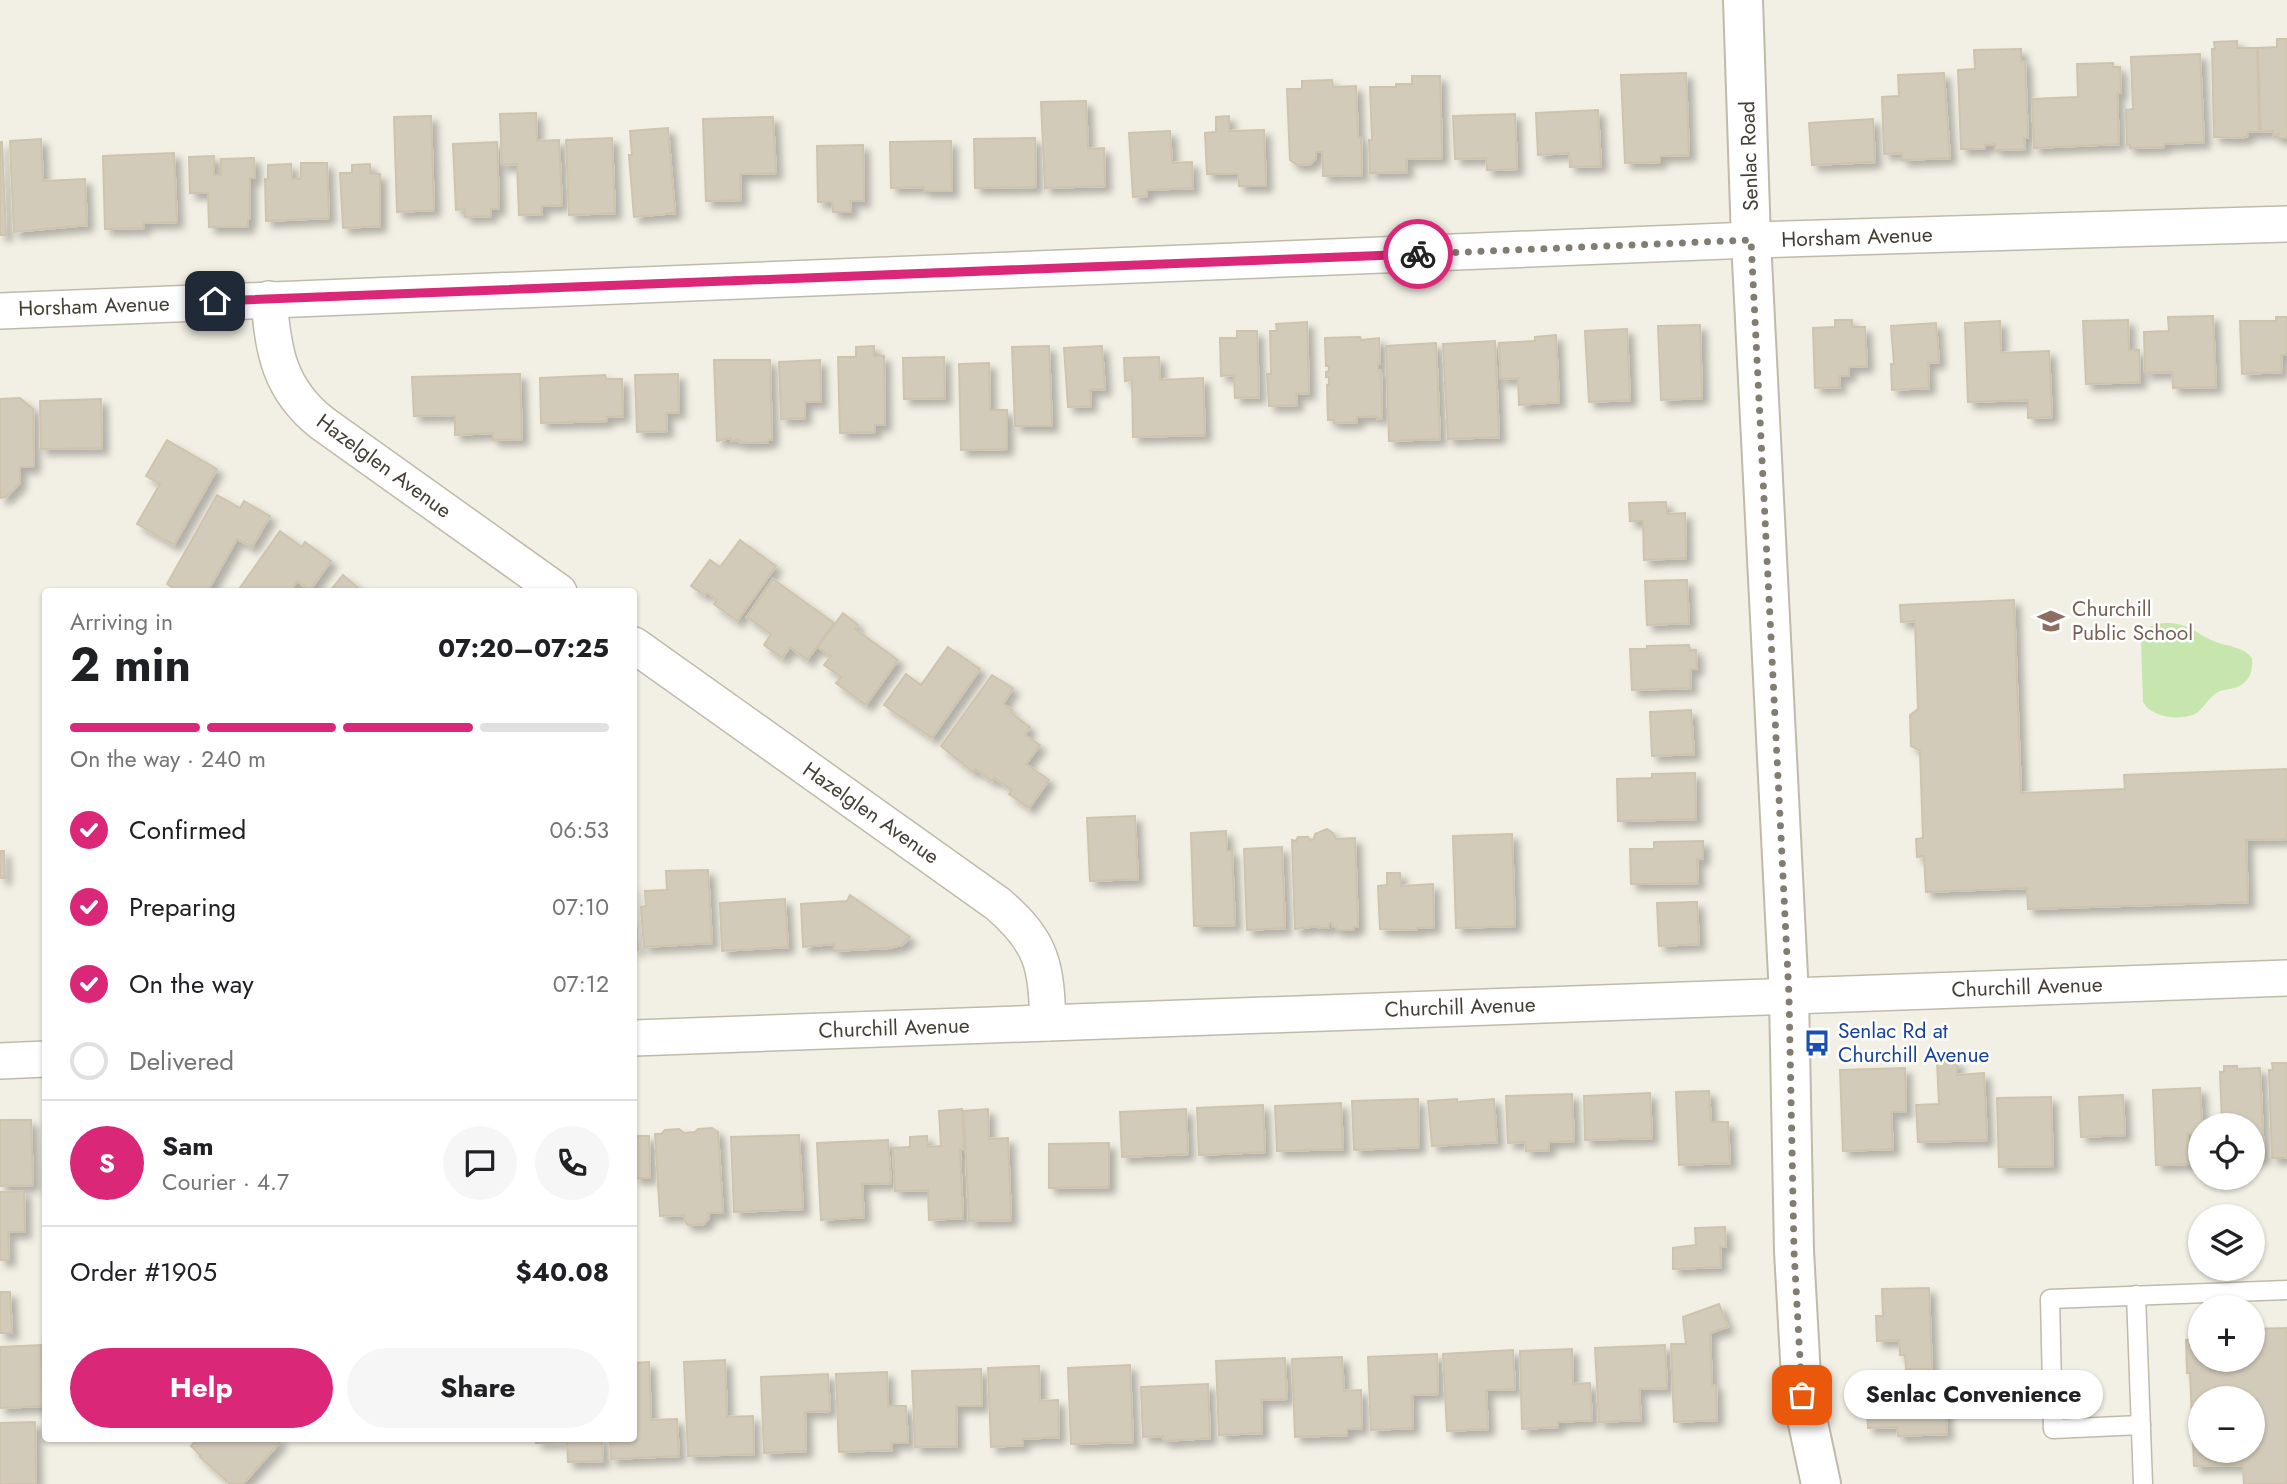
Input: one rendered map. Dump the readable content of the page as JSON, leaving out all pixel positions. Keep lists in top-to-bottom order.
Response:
{
  "streets": {
    "street": [
      "Senlac Road",
      "Horsham Avenue",
      "Hazelglen Avenue",
      "Churchill Avenue"
    ]
  },
  "crossings": [
    ["Senlac Road", "Horsham Avenue"],
    ["Senlac Road", "Churchill Avenue"],
    ["Horsham Avenue", "Hazelglen Avenue"],
    ["Hazelglen Avenue", "Churchill Avenue"]
  ],
  "places": {
    "school or university": ["Churchill Public School"],
    "bus stop": ["Senlac Rd at Churchill Avenue"],
    "other": ["Senlac Convenience"]
  },
  "page": {
    "heading": ["2 min", "Arriving in", "07:20–07:25"],
    "panel": [
      "Sam",
      "Courier · 4.7",
      "Order #1905",
      "$40.08"
    ],
    "bar": "On the way · 240 m",
    "list": [
      ["Confirmed", "06:53"],
      ["Preparing", "07:10"],
      ["On the way", "07:12"],
      "Delivered"
    ],
    "map_buttons": ["+", "−"],
    "round": "S",
    "buttons": ["Help", "Share"],
    "bubble": "Senlac Convenience"
  }
}
